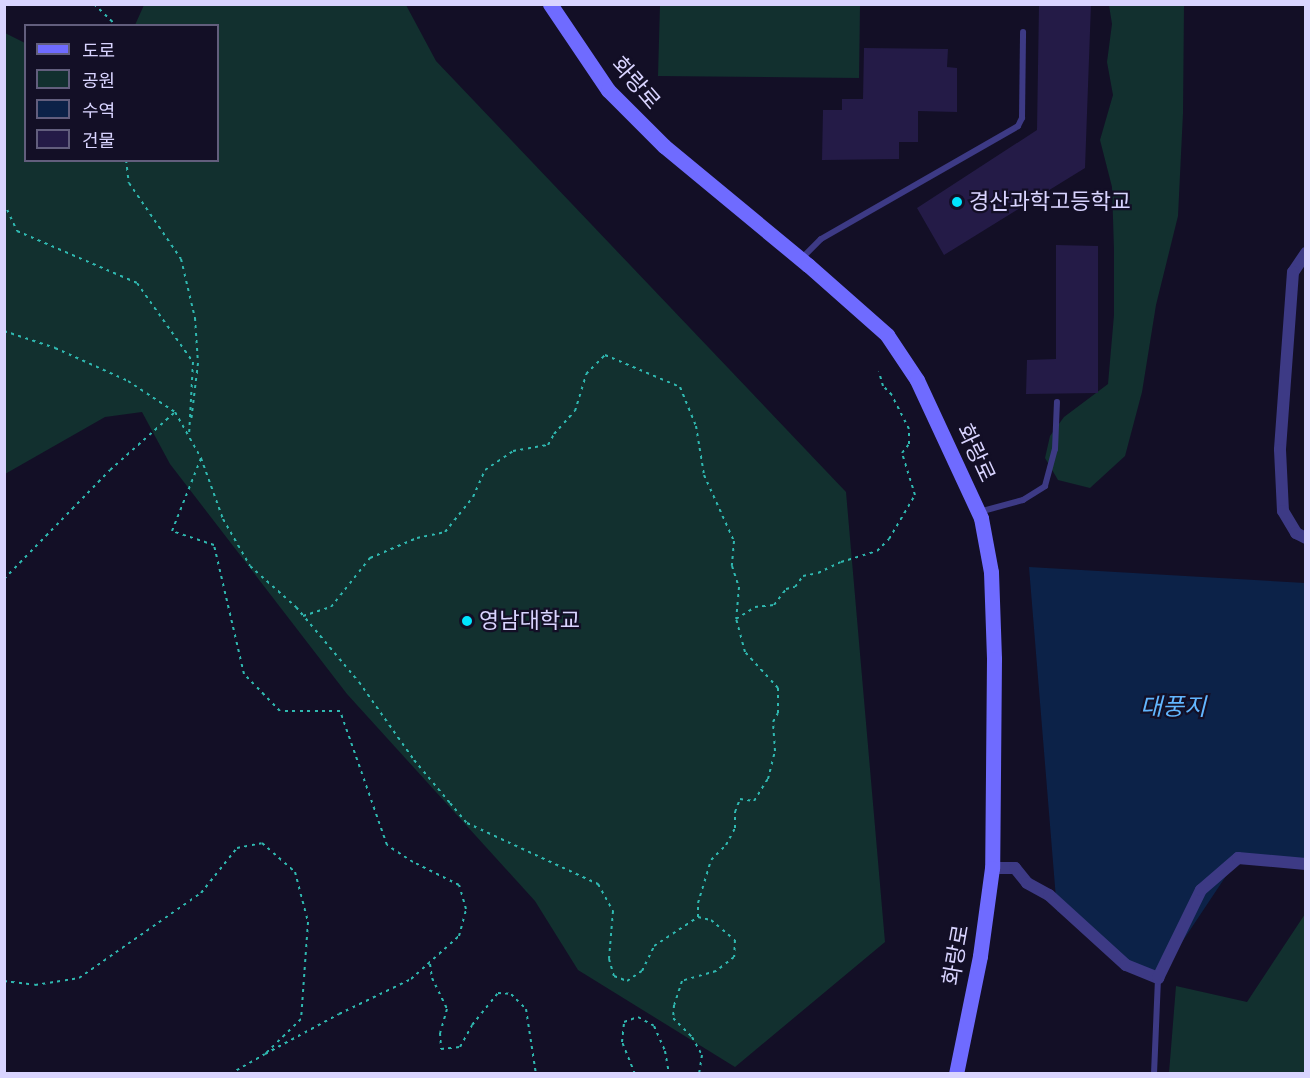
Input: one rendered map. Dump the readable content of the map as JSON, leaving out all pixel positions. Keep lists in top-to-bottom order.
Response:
{
  "streets": {
    "street": ["화랑로"]
  },
  "water": ["대풍지"],
  "places": ["경산과학고등학교", "영남대학교"],
  "legend": [
    "도로",
    "공원",
    "수역",
    "건물"
  ]
}
